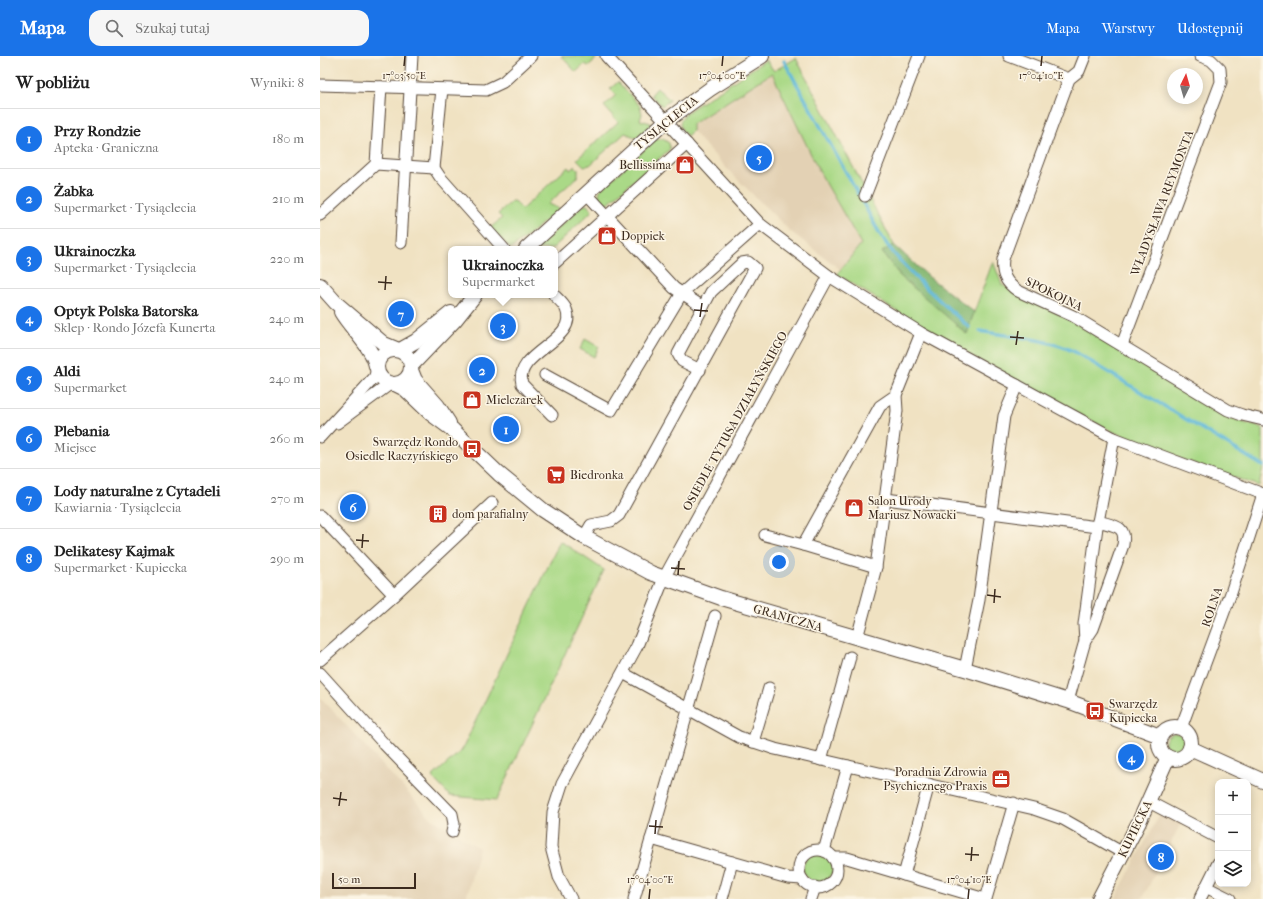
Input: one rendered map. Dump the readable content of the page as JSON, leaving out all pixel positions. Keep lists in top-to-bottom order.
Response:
{
  "streets": {
    "street": [
      "TYSIĄCLECIA",
      "WŁADYSŁAWA REYMONTA",
      "SPOKOJNA",
      "OSIEDLE TYTUSA DZIAŁYŃSKIEGO",
      "ROLNA",
      "GRANICZNA",
      "KUPIECKA"
    ]
  },
  "crossings": [
    ["WŁADYSŁAWA REYMONTA", "SPOKOJNA"],
    ["OSIEDLE TYTUSA DZIAŁYŃSKIEGO", "GRANICZNA"],
    ["ROLNA", "GRANICZNA"],
    ["ROLNA", "KUPIECKA"],
    ["GRANICZNA", "KUPIECKA"]
  ],
  "places": {
    "shop": [
      "Bellissima",
      "Doppiek",
      "Mielczarek",
      "Salon Urody Mariusz Nowacki"
    ],
    "bus stop": ["Swarzędz Rondo Osiedle Raczyńskiego", "Swarzędz Kupiecka"],
    "supermarket": ["Biedronka"],
    "building": ["dom parafialny"],
    "office": ["Poradnia Zdrowia Psychicznego Praxis"]
  },
  "scale_bar": "50 m",
  "north": "top",
  "page": {
    "header": "Mapa",
    "search": "Szukaj tutaj",
    "nav": ["Mapa", "Warstwy", "Udostępnij"],
    "heading": ["W pobliżu", "Wyniki: 8"],
    "list": [
      {
        "mark": "1",
        "name": "Przy Rondzie",
        "note": "Apteka · Graniczna",
        "value": "180 m"
      },
      {
        "mark": "2",
        "name": "Żabka",
        "note": "Supermarket · Tysiąclecia",
        "value": "210 m"
      },
      {
        "mark": "3",
        "name": "Ukrainoczka",
        "note": "Supermarket · Tysiąclecia",
        "value": "220 m"
      },
      {
        "mark": "4",
        "name": "Optyk Polska Batorska",
        "note": "Sklep · Rondo Józefa Kunerta",
        "value": "240 m"
      },
      {
        "mark": "5",
        "name": "Aldi",
        "note": "Supermarket",
        "value": "240 m"
      },
      {
        "mark": "6",
        "name": "Plebania",
        "note": "Miejsce",
        "value": "260 m"
      },
      {
        "mark": "7",
        "name": "Lody naturalne z Cytadeli",
        "note": "Kawiarnia · Tysiąclecia",
        "value": "270 m"
      },
      {
        "mark": "8",
        "name": "Delikatesy Kajmak",
        "note": "Supermarket · Kupiecka",
        "value": "290 m"
      }
    ],
    "pins": [
      "5",
      "7",
      "3",
      "2",
      "1",
      "6",
      "4",
      "8"
    ],
    "popup": ["Ukrainoczka", "Supermarket"],
    "map_buttons": ["+", "−"],
    "scale": "50 m"
  },
  "coordinates": ["17°03'50\"E", "17°04'00\"E", "17°04'10\"E"]
}
